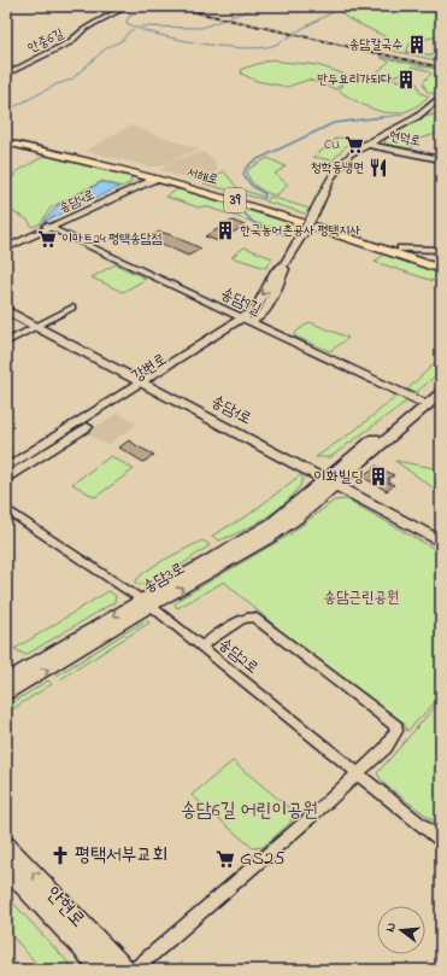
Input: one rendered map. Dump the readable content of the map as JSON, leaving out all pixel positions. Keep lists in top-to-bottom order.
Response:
{
  "streets": {
    "main road": [
      "서해로",
      "39",
      "송담4로",
      "송담1로",
      "송담3로",
      "안현로"
    ],
    "street": [
      "안중6길",
      "현덕로",
      "송담9길",
      "강변로",
      "송담2로"
    ]
  },
  "crossings": [
    ["현덕로", "강변로"],
    ["서해로", "송담4로"],
    ["송담4로", "송담9길"],
    ["송담9길", "강변로"],
    ["강변로", "송담1로"],
    ["송담1로", "송담3로"],
    ["송담3로", "송담2로"]
  ],
  "parks": ["송담근린공원", "송담6길 어린이공원"],
  "places": {
    "building": [
      "송담칼국수",
      "만두요리가되다",
      "한국농어촌공사 평택지사",
      "이화빌딩"
    ],
    "supermarket": ["CU", "이마트24 평택송담점", "GS25"],
    "restaurant": ["청학동냉면"],
    "church": ["평택서부교회"]
  },
  "north": "left"
}
